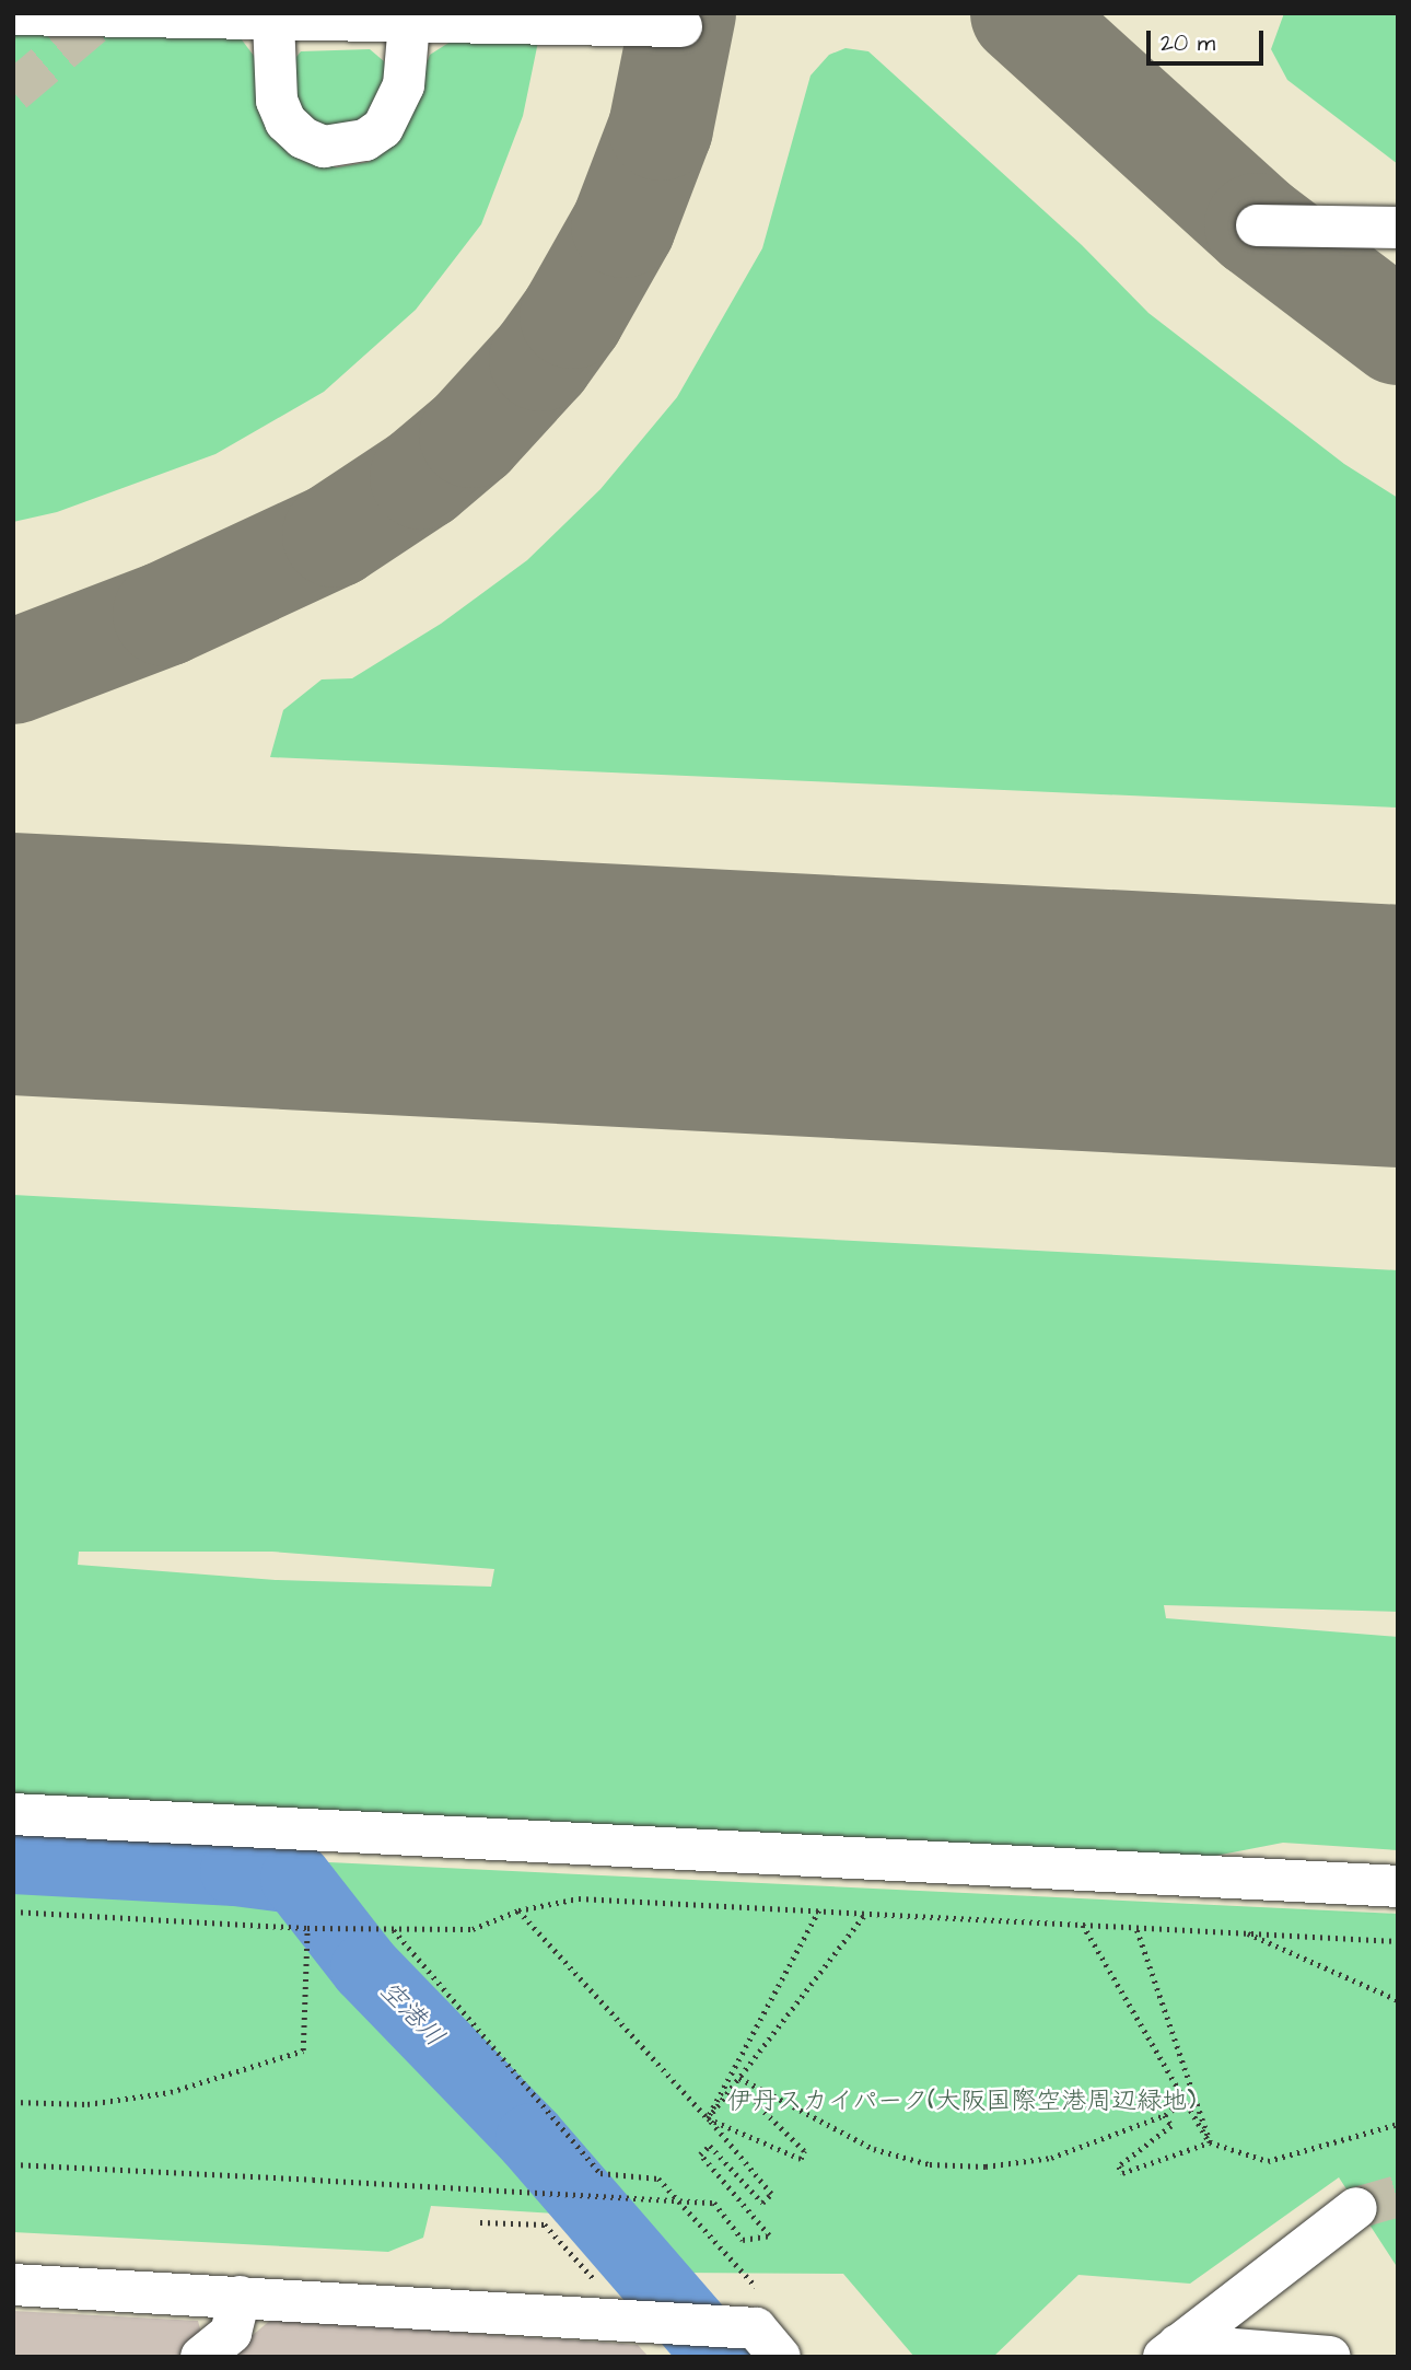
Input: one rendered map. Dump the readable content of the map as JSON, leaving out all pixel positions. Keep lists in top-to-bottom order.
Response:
{
  "water": ["空港川"],
  "parks": ["伊丹スカイパーク(大阪国際空港周辺緑地)"],
  "scale_bar": "20 m"
}
